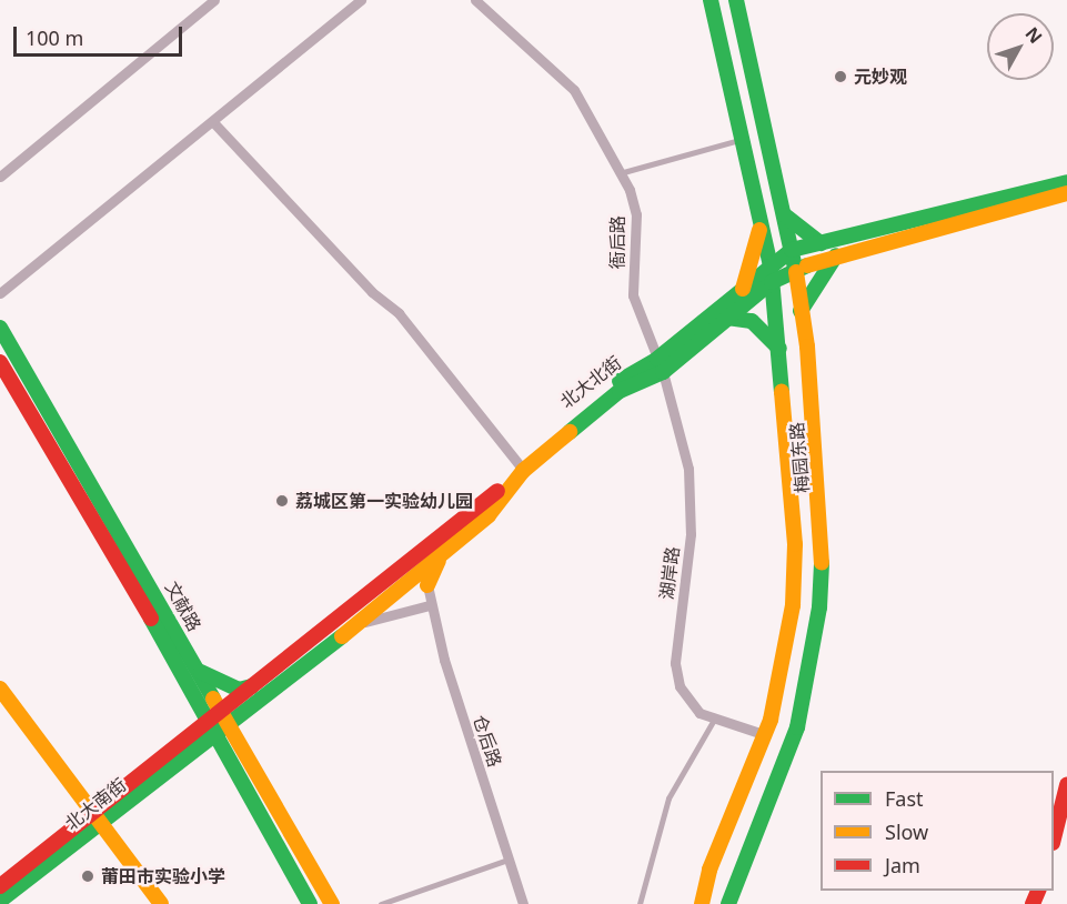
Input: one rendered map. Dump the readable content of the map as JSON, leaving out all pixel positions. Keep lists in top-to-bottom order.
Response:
{
  "streets": {
    "main road": [
      "北大北街",
      "梅园东路",
      "文献路",
      "北大南街"
    ],
    "street": ["衙后路", "湖岸路", "仓后路"]
  },
  "crossings": [
    ["衙后路", "北大北街"],
    ["衙后路", "湖岸路"],
    ["北大北街", "梅园东路"],
    ["北大北街", "湖岸路"],
    ["北大北街", "文献路"],
    ["北大北街", "北大南街"],
    ["梅园东路", "湖岸路"],
    ["文献路", "北大南街"]
  ],
  "places": ["元妙观", "荔城区第一实验幼儿园", "莆田市实验小学"],
  "legend": ["Fast", "Slow", "Jam"],
  "scale_bar": "100 m",
  "north": "top right"
}
